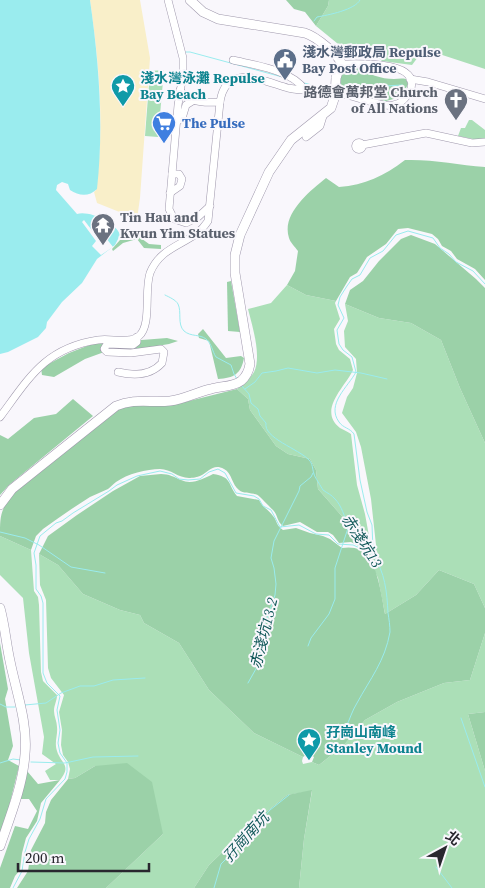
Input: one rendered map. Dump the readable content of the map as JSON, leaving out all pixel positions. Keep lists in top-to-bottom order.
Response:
{
  "water": ["赤淺坑13", "赤淺坑13.2", "孖崗南坑"],
  "places": {
    "public building": ["淺水灣郵政局 Repulse Bay Post Office"],
    "place": ["淺水灣泳灘 Repulse Bay Beach", "孖崗山南峰 Stanley Mound"],
    "church": ["路德會萬邦堂 Church of All Nations"],
    "supermarket": ["The Pulse"],
    "temple": ["Tin Hau and Kwun Yim Statues"]
  },
  "scale_bar": "200 m",
  "north": "top right"
}
